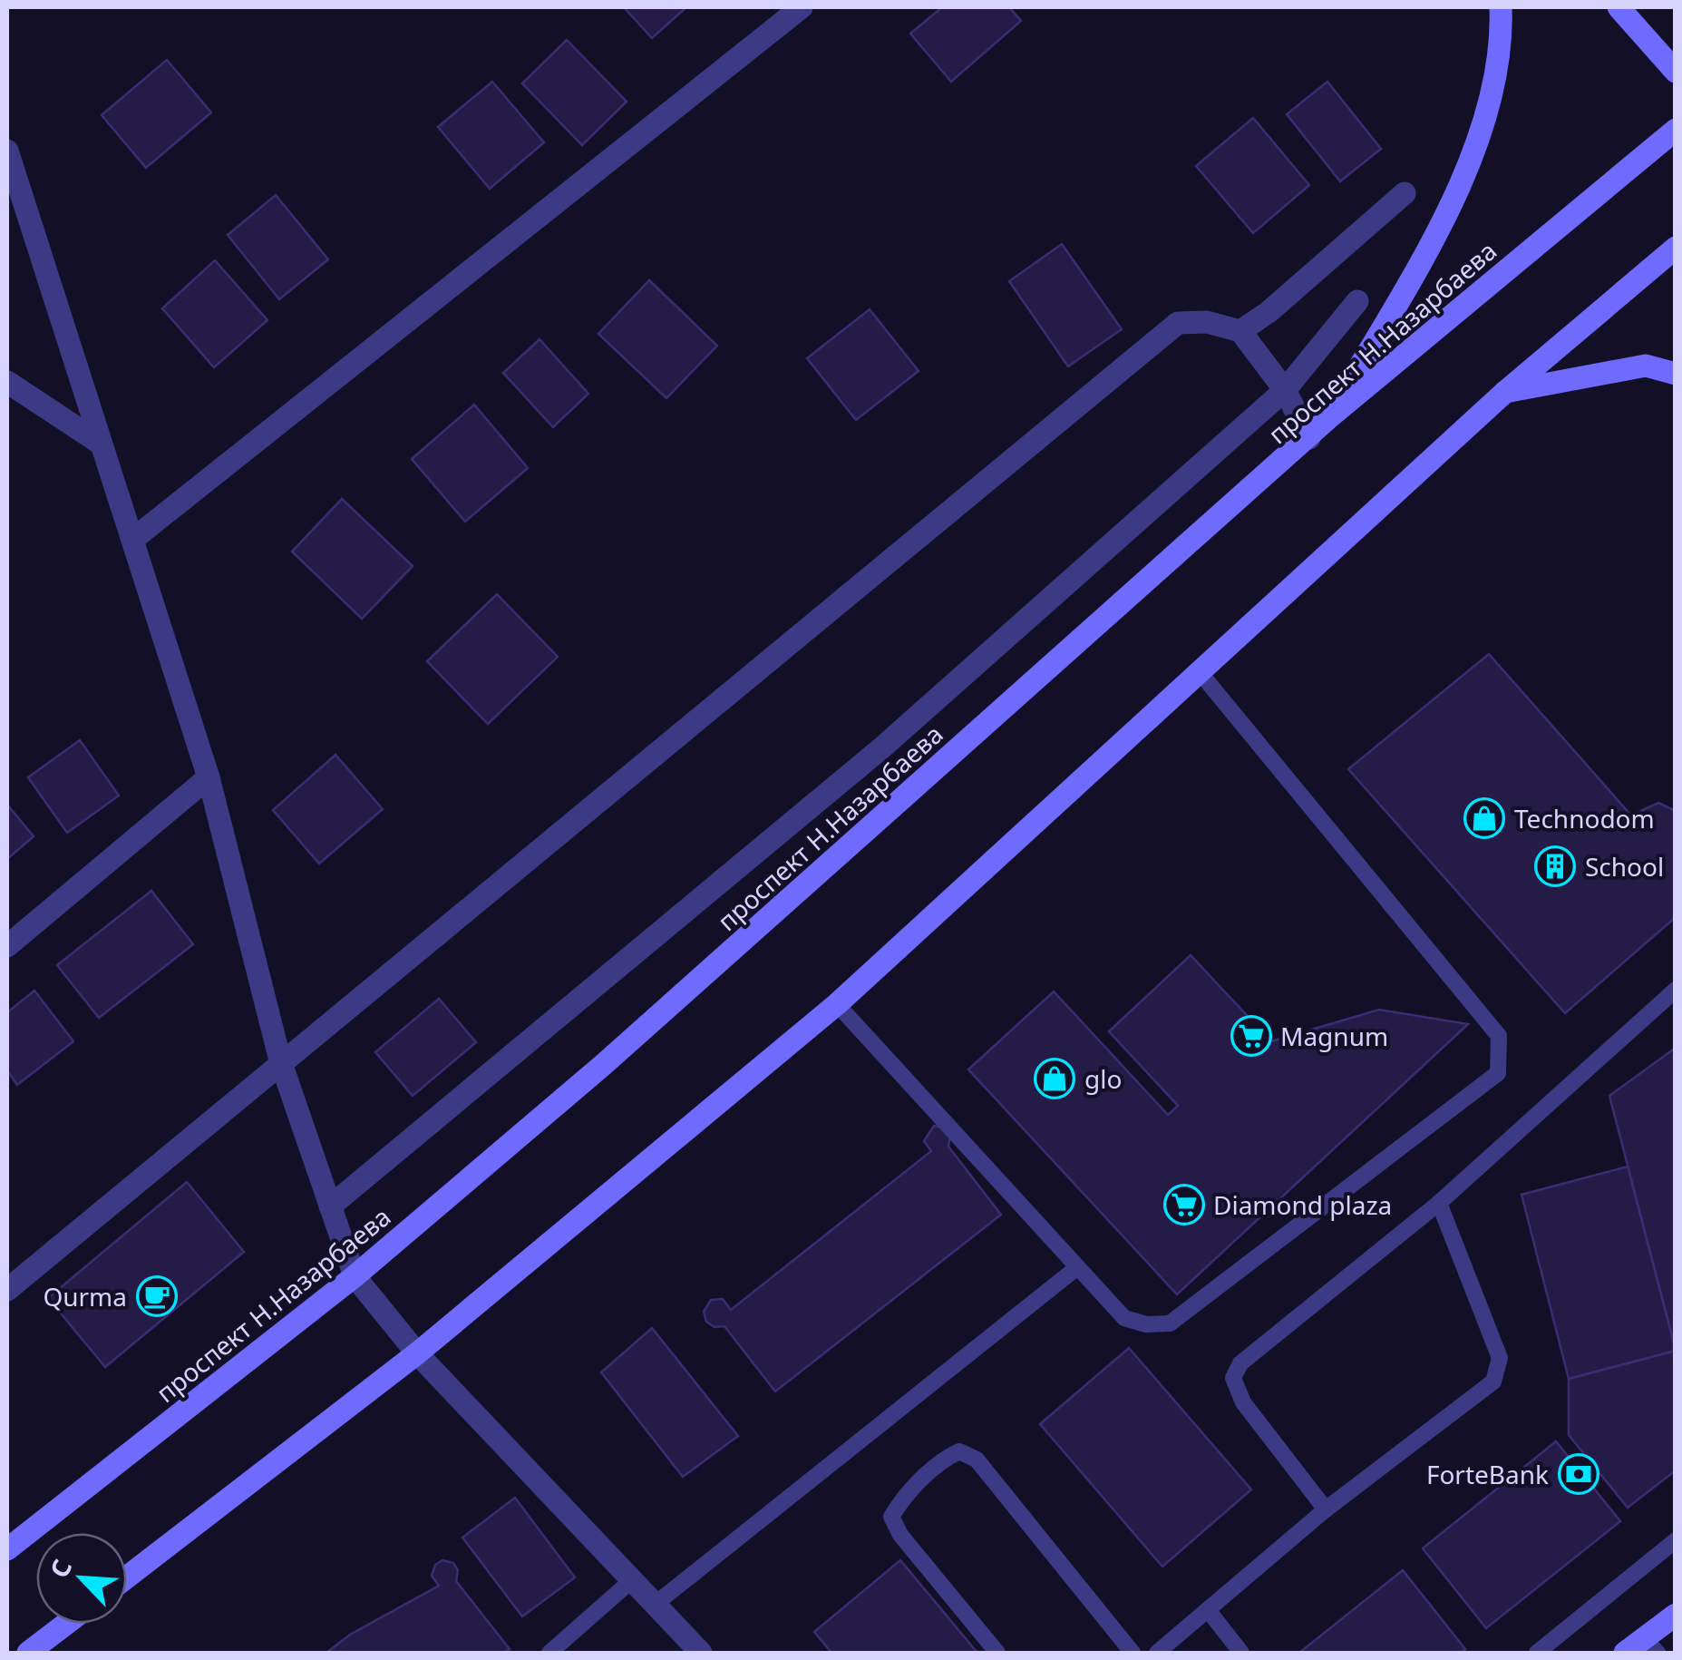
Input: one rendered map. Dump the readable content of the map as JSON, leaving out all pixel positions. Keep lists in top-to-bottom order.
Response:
{
  "streets": {
    "main road": ["проспект Н.Назарбаева"]
  },
  "places": {
    "shop": ["Technodom", "glo"],
    "building": ["School"],
    "supermarket": ["Magnum", "Diamond plaza"],
    "cafe": ["Qurma"],
    "bank": ["ForteBank"]
  },
  "north": "top left"
}
